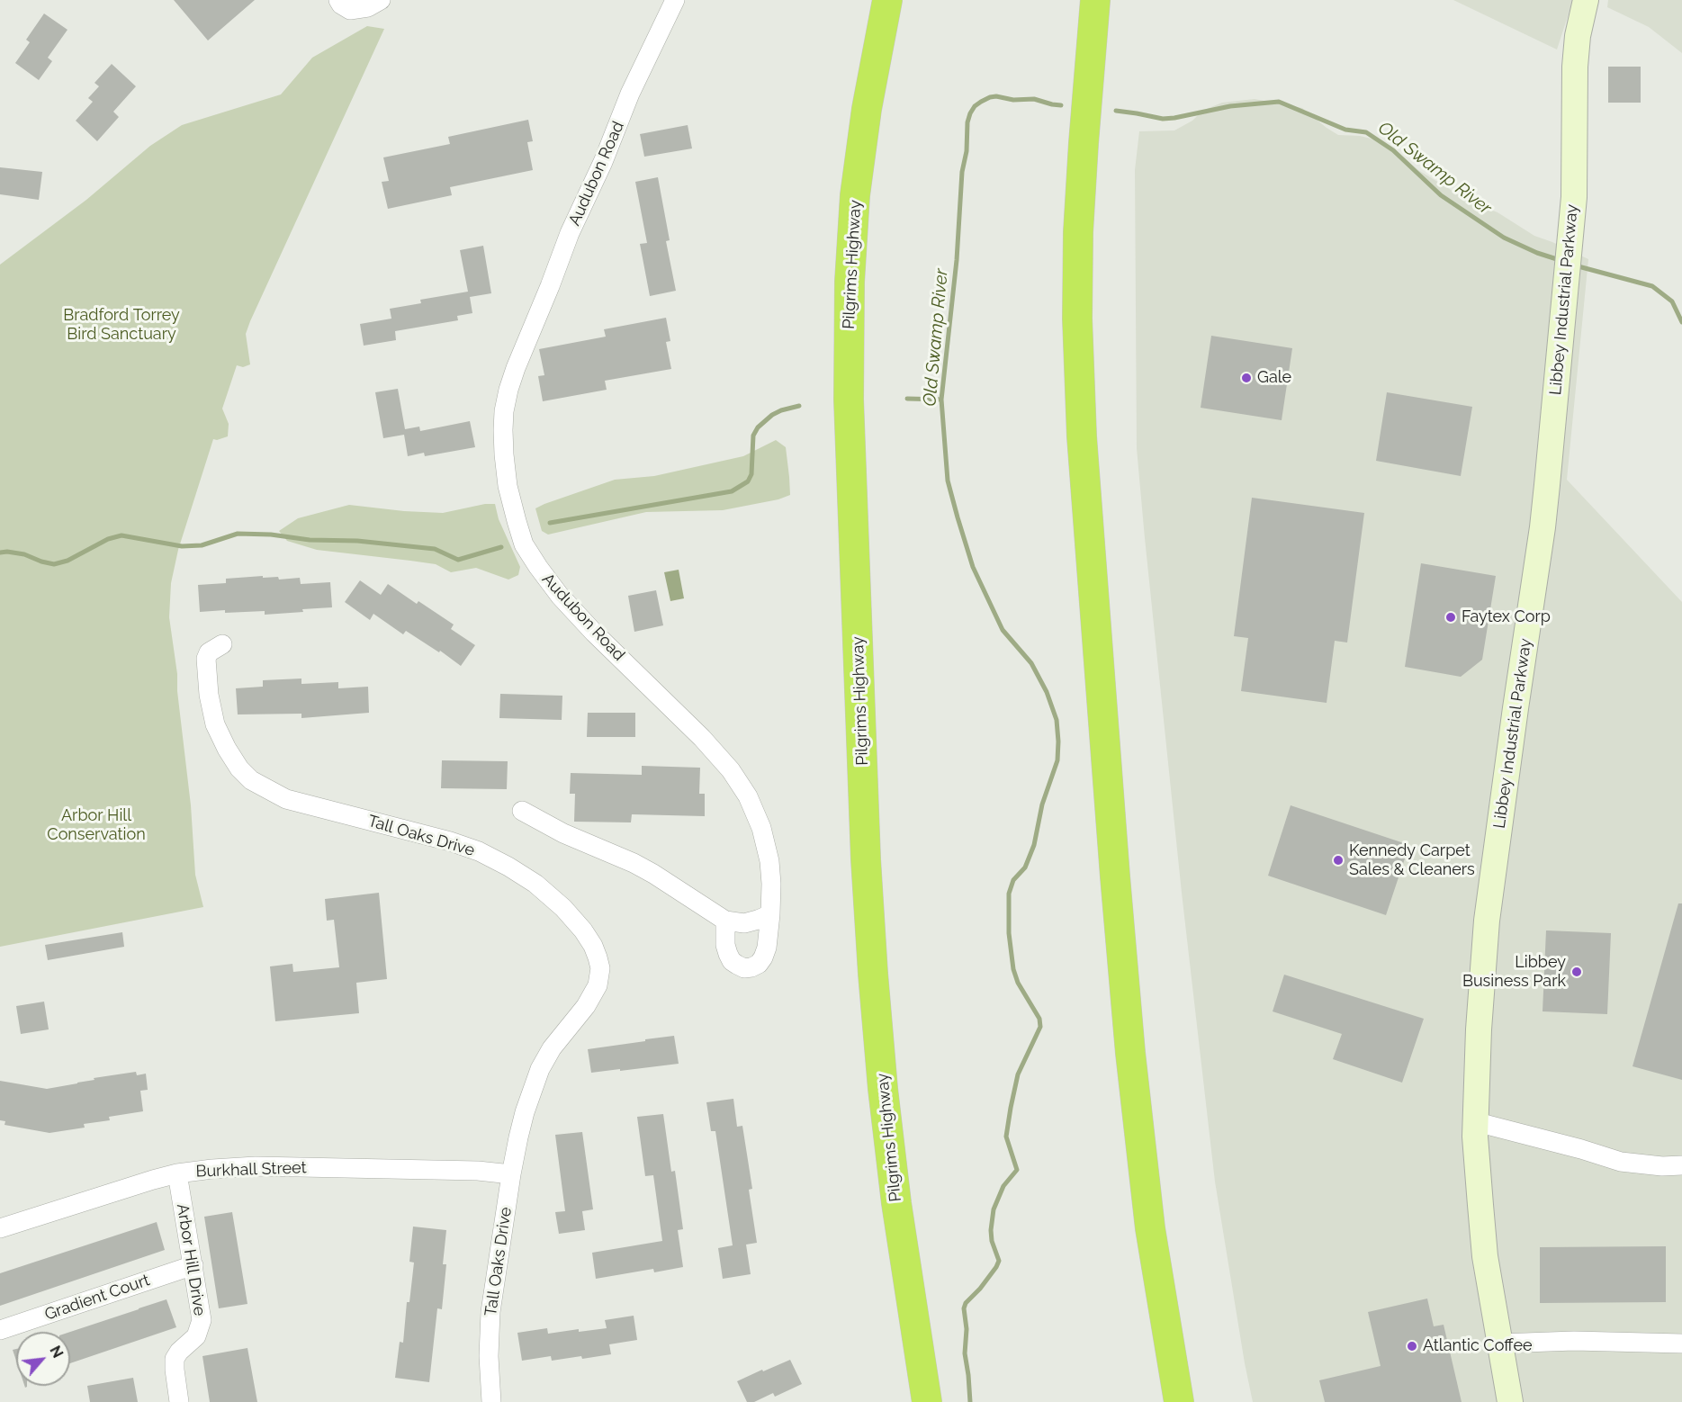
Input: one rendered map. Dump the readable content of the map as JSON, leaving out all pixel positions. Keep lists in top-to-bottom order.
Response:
{
  "streets": {
    "highway": ["Pilgrims Highway"],
    "street": [
      "Audubon Road",
      "Libbey Industrial Parkway",
      "Tall Oaks Drive",
      "Burkhall Street",
      "Arbor Hill Drive",
      "Gradient Court"
    ]
  },
  "crossings": [
    ["Tall Oaks Drive", "Burkhall Street"],
    ["Burkhall Street", "Arbor Hill Drive"],
    ["Arbor Hill Drive", "Gradient Court"]
  ],
  "water": ["Old Swamp River"],
  "parks": ["Bradford Torrey Bird Sanctuary", "Arbor Hill Conservation"],
  "places": [
    "Gale",
    "Faytex Corp",
    "Kennedy Carpet Sales & Cleaners",
    "Libbey Business Park",
    "Atlantic Coffee"
  ],
  "north": "top right"
}
